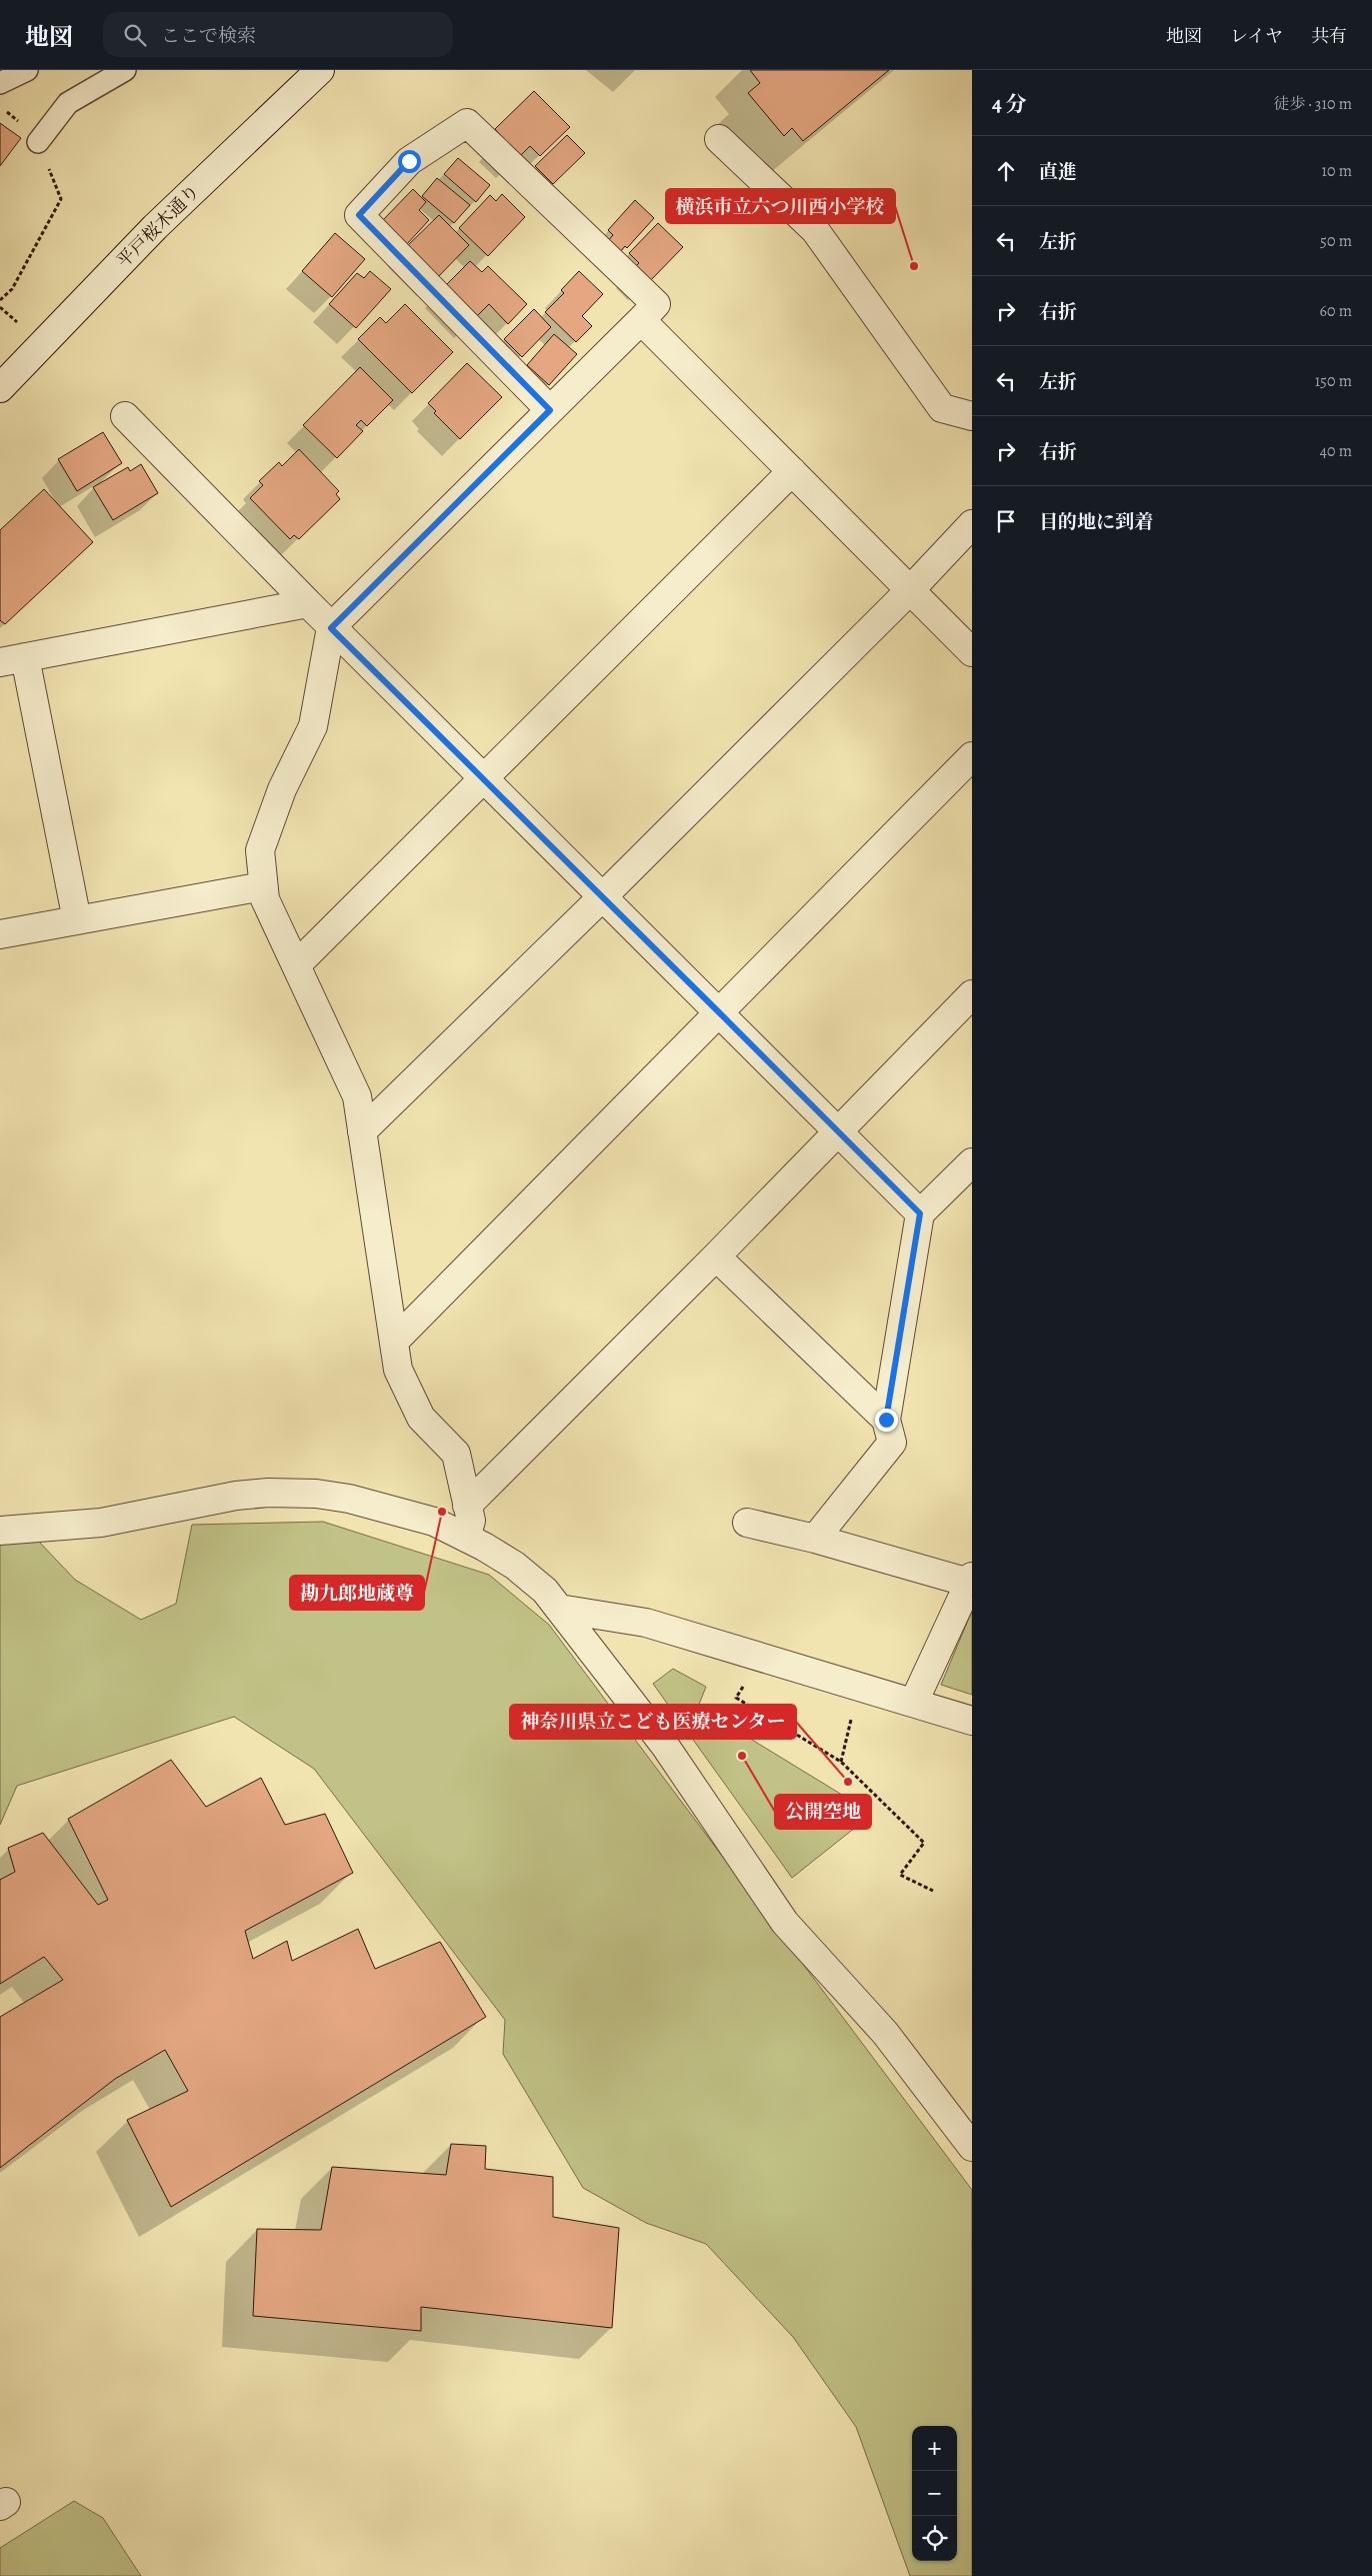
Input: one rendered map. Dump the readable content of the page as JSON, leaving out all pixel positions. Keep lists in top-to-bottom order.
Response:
{
  "streets": {
    "street": ["平戸桜木通り"]
  },
  "places": [
    "横浜市立六つ川西小学校",
    "勘九郎地蔵尊",
    "公開空地",
    "神奈川県立こども医療センター"
  ],
  "page": {
    "header": "地図",
    "search": "ここで検索",
    "nav": ["地図", "レイヤ", "共有"],
    "heading": ["4 分", "徒歩 · 310 m"],
    "list": [
      ["直進", "10 m"],
      ["左折", "50 m"],
      ["右折", "60 m"],
      ["左折", "150 m"],
      ["右折", "40 m"],
      "目的地に到着"
    ],
    "map_buttons": ["+", "−"]
  }
}
